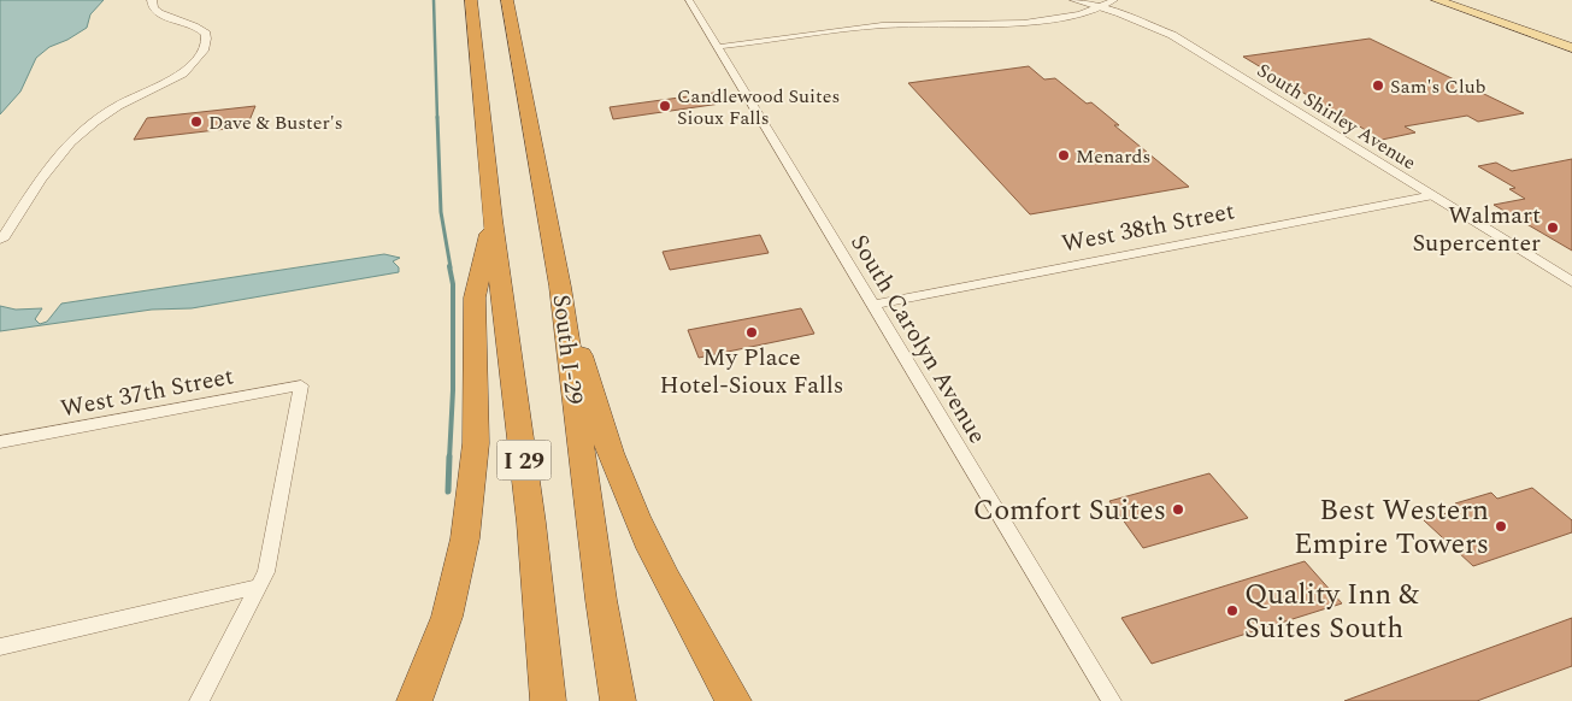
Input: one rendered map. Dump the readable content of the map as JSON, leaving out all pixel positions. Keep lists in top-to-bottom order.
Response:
{
  "streets": {
    "highway": ["South I-29", "I 29"],
    "street": [
      "South Shirley Avenue",
      "West 38th Street",
      "South Carolyn Avenue",
      "West 37th Street"
    ]
  },
  "crossings": [
    ["South Shirley Avenue", "West 38th Street"],
    ["West 38th Street", "South Carolyn Avenue"]
  ],
  "places": [
    "Sam's Club",
    "Candlewood Suites Sioux Falls",
    "Dave & Buster's",
    "Menards",
    "Walmart Supercenter",
    "My Place Hotel-Sioux Falls",
    "Comfort Suites",
    "Best Western Empire Towers",
    "Quality Inn & Suites South"
  ]
}
